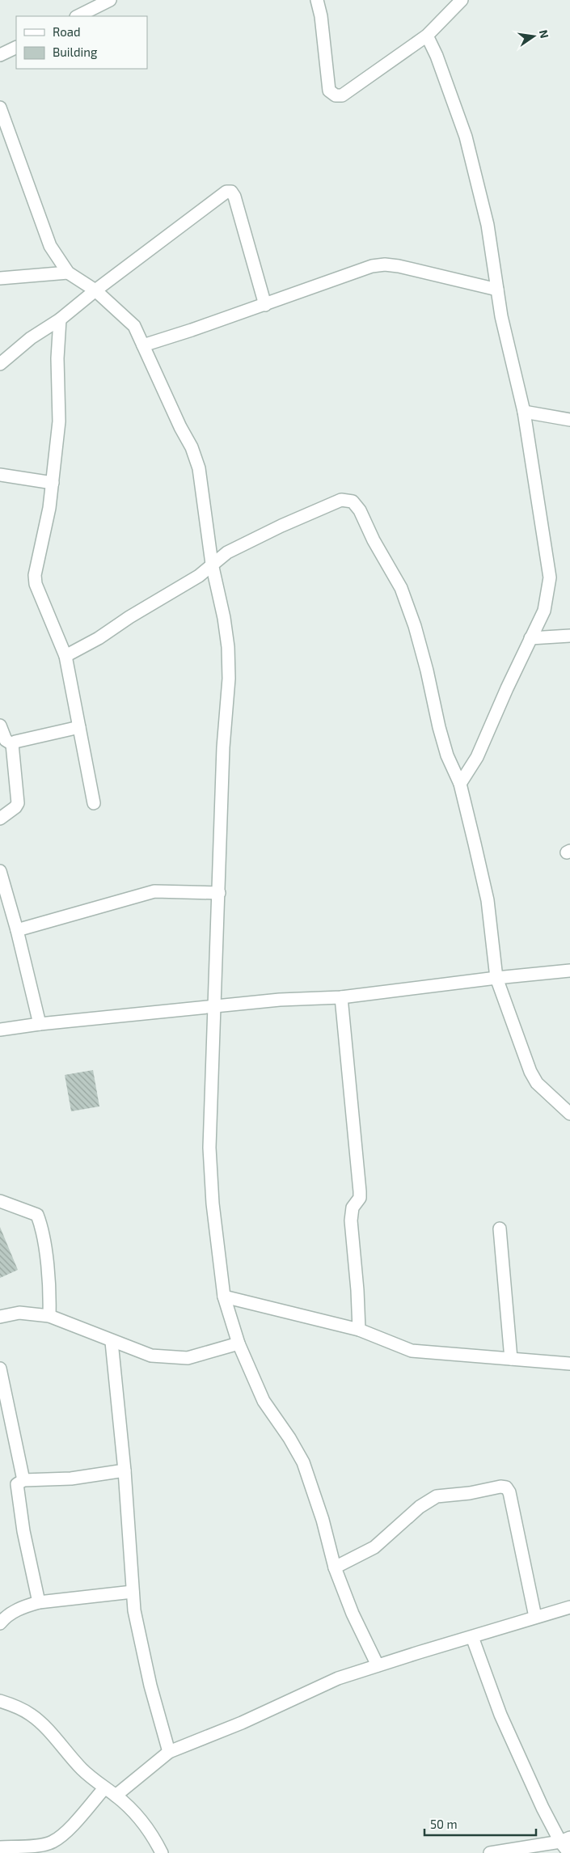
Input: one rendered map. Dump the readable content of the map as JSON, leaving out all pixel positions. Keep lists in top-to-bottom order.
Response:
{
  "legend": ["Road", "Building"],
  "scale_bar": "50 m",
  "north": "right"
}
